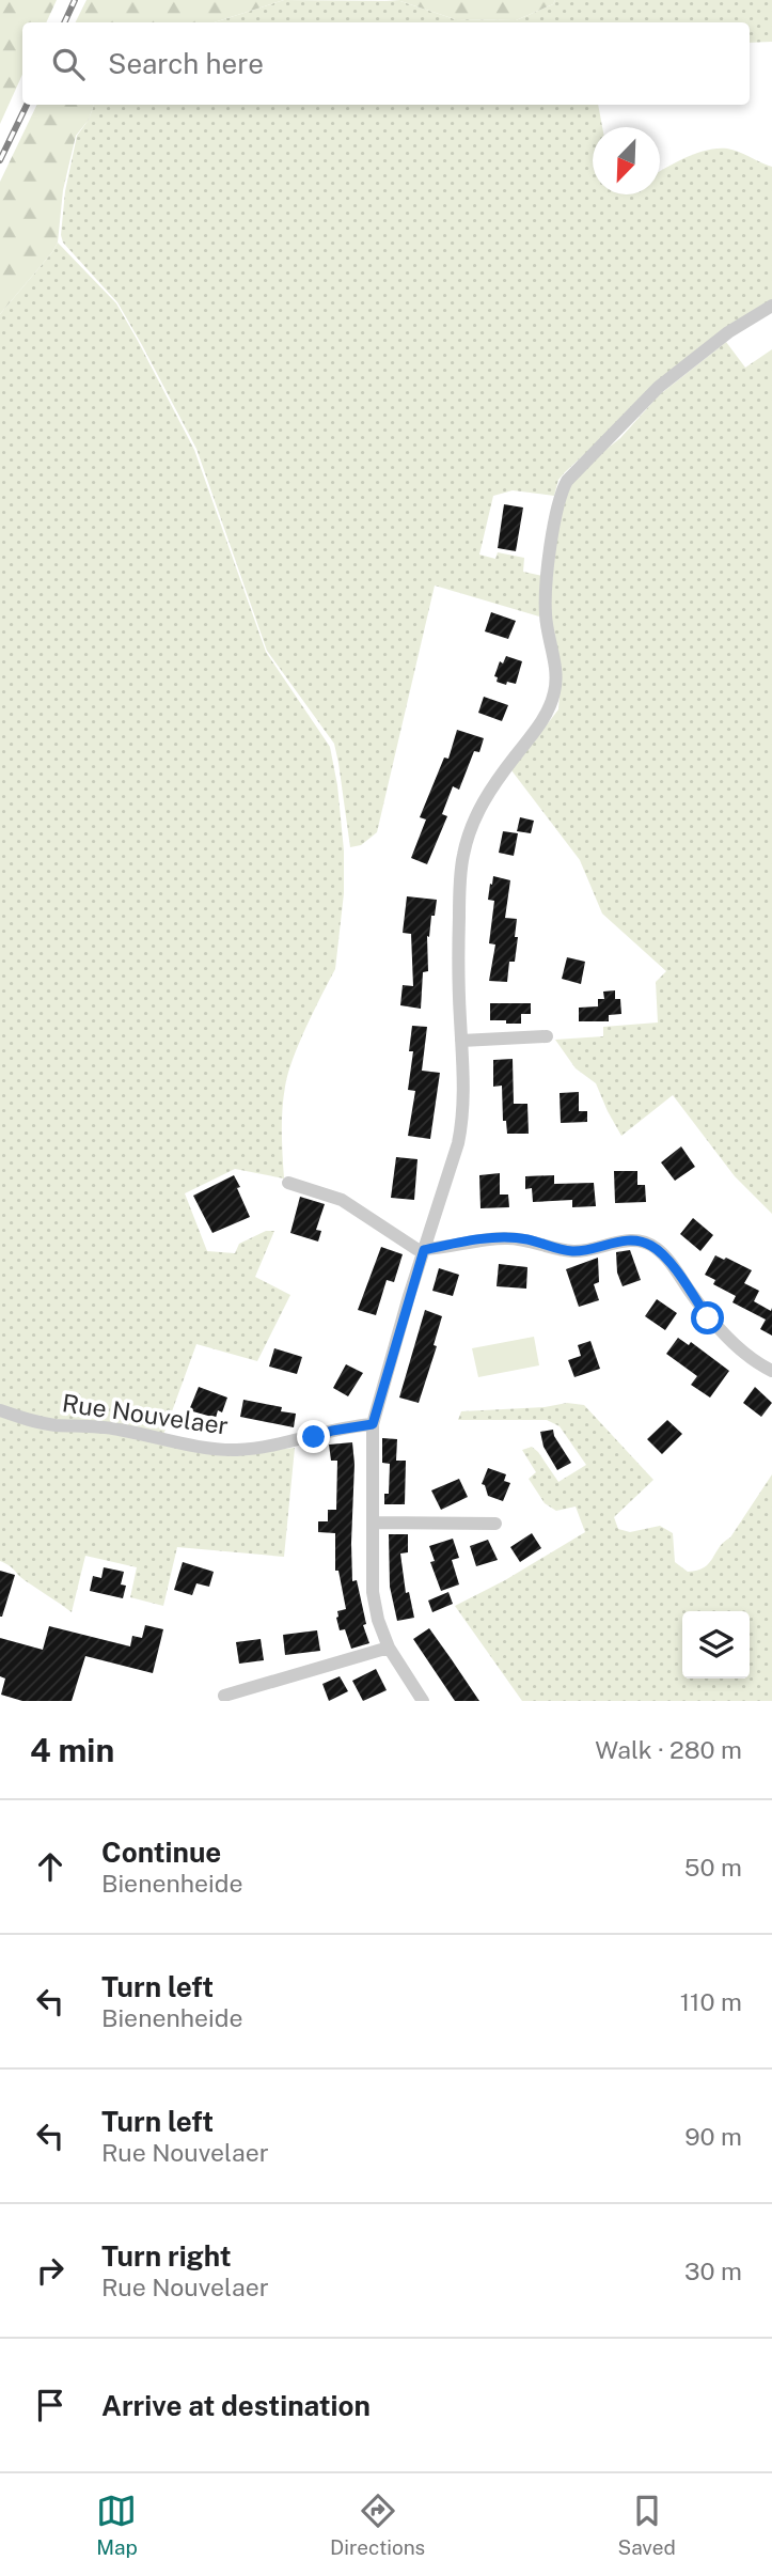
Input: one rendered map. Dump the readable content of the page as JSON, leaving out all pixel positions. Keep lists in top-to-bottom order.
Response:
{
  "streets": {
    "street": ["Rue Nouvelaer"]
  },
  "north": "bottom left",
  "page": {
    "search": "Search here",
    "heading": ["4 min", "Walk · 280 m"],
    "list": [
      ["Continue", "Bienenheide", "50 m"],
      ["Turn left", "Bienenheide", "110 m"],
      ["Turn left", "Rue Nouvelaer", "90 m"],
      ["Turn right", "Rue Nouvelaer", "30 m"],
      "Arrive at destination"
    ],
    "nav": ["Map", "Directions", "Saved"]
  }
}
